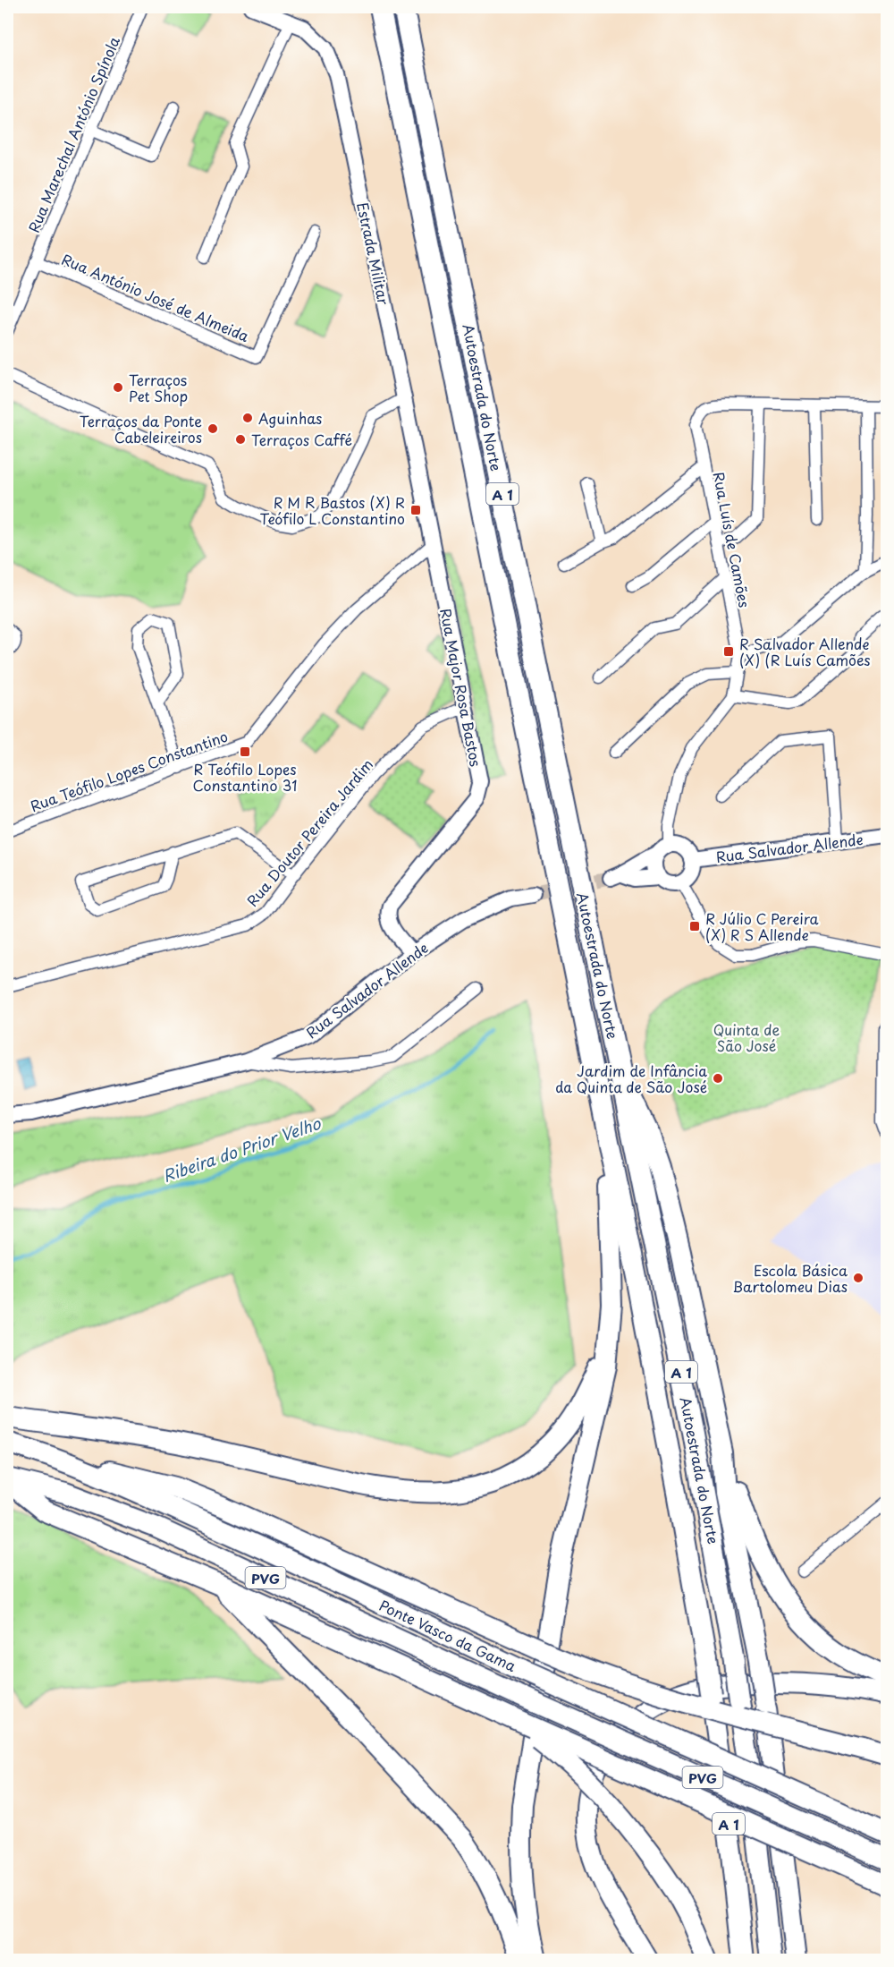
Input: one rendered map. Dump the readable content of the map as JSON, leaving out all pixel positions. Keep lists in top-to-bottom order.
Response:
{
  "streets": {
    "highway": [
      "Autoestrada do Norte",
      "A 1",
      "PVG",
      "Ponte Vasco da Gama"
    ],
    "street": [
      "Rua Marechal António Spínola",
      "Estrada Militar",
      "Rua António José de Almeida",
      "Rua Luís de Camões",
      "Rua Major Rosa Bastos",
      "Rua Teófilo Lopes Constantino",
      "Rua Doutor Pereira Jardim",
      "Rua Salvador Allende"
    ]
  },
  "crossings": [
    ["Rua Marechal António Spínola", "Rua António José de Almeida"],
    ["Estrada Militar", "Rua Major Rosa Bastos"],
    ["Estrada Militar", "Rua Teófilo Lopes Constantino"],
    ["Rua Luís de Camões", "Rua Salvador Allende"],
    ["Rua Major Rosa Bastos", "Rua Teófilo Lopes Constantino"],
    ["Rua Major Rosa Bastos", "Rua Doutor Pereira Jardim"],
    ["Rua Major Rosa Bastos", "Rua Salvador Allende"]
  ],
  "water": ["Ribeira do Prior Velho"],
  "parks": ["Quinta de São José"],
  "places": {
    "other": [
      "Terraços Pet Shop",
      "Aguinhas",
      "Terraços da Ponte Cabeleireiros",
      "Terraços Caffé",
      "Jardim de Infância da Quinta de São José",
      "Escola Básica Bartolomeu Dias"
    ],
    "transit": [
      "R M R Bastos (X) R Teófilo L Constantino",
      "R Salvador Allende (X) (R Luís Camões",
      "R Teófilo Lopes Constantino 31",
      "R Júlio C Pereira (X) R S Allende"
    ]
  }
}
